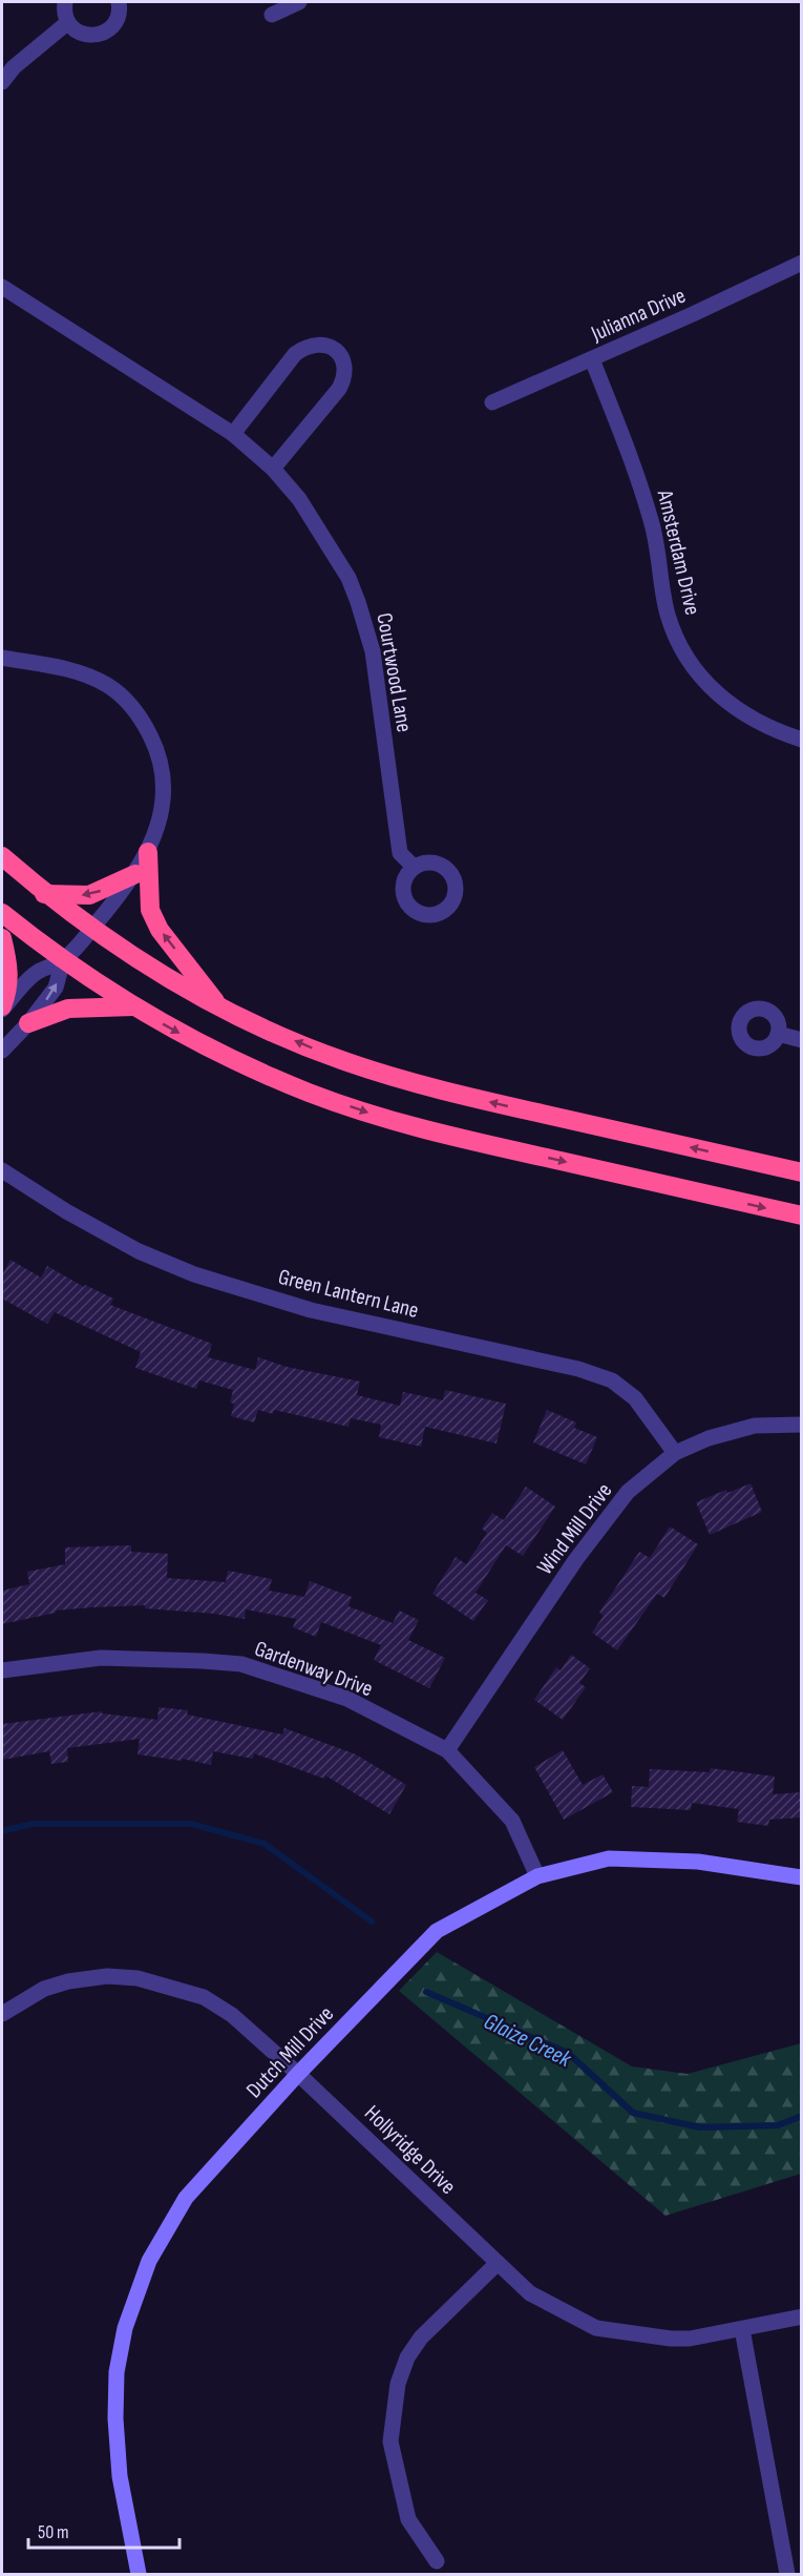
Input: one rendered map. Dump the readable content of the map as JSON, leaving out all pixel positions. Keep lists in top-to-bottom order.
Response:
{
  "streets": {
    "street": [
      "Julianna Drive",
      "Amsterdam Drive",
      "Courtwood Lane",
      "Green Lantern Lane",
      "Wind Mill Drive",
      "Gardenway Drive",
      "Dutch Mill Drive",
      "Hollyridge Drive"
    ]
  },
  "crossings": [
    ["Julianna Drive", "Amsterdam Drive"],
    ["Green Lantern Lane", "Wind Mill Drive"],
    ["Wind Mill Drive", "Gardenway Drive"],
    ["Gardenway Drive", "Dutch Mill Drive"],
    ["Dutch Mill Drive", "Hollyridge Drive"]
  ],
  "water": ["Glaize Creek"],
  "scale_bar": "50 m"
}
